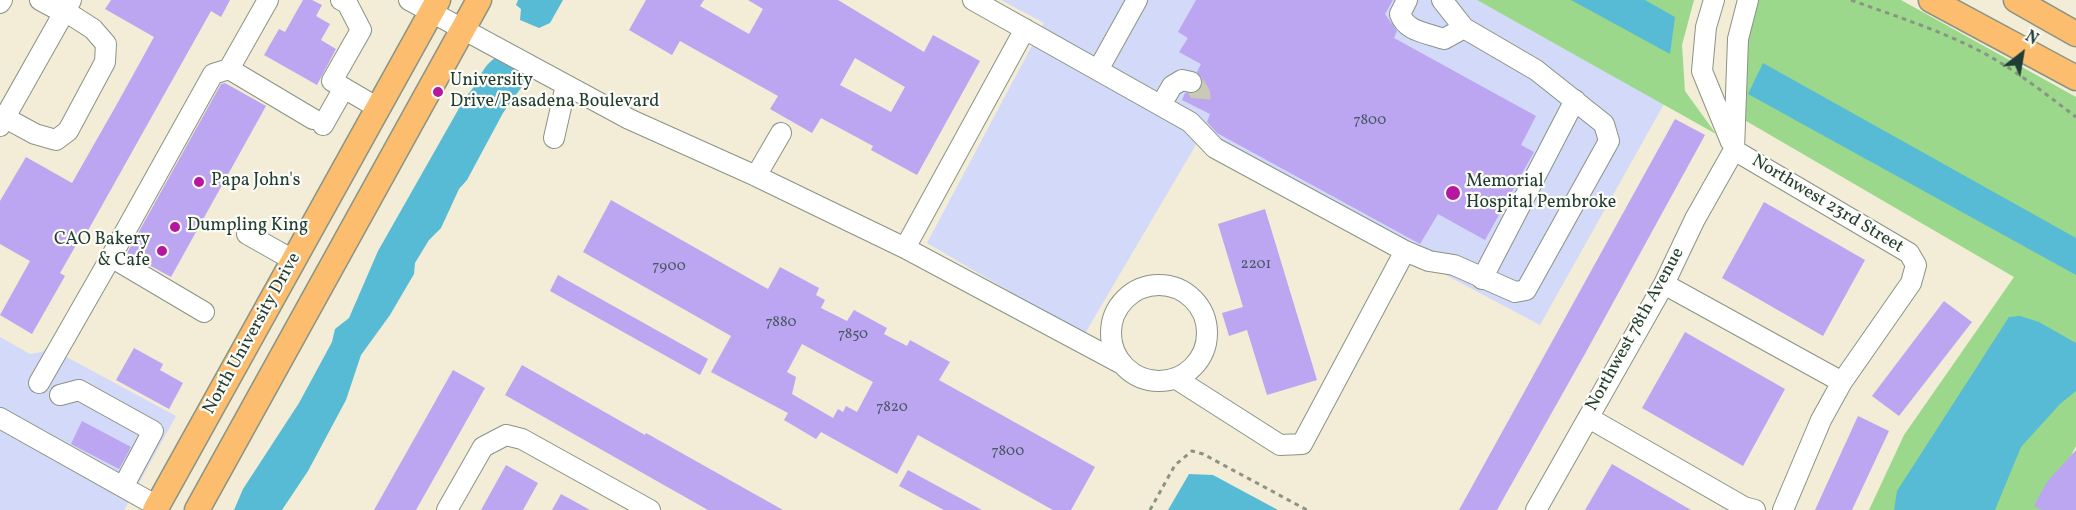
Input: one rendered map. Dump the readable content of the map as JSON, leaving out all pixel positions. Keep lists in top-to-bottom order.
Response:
{
  "streets": {
    "main road": ["North University Drive"],
    "street": ["Northwest 23rd Street", "Northwest 78th Avenue"]
  },
  "crossings": [
    ["Northwest 23rd Street", "Northwest 78th Avenue"]
  ],
  "places": [
    "University Drive/Pasadena Boulevard",
    "Papa John's",
    "Memorial Hospital Pembroke",
    "Dumpling King",
    "CAO Bakery & Cafe"
  ],
  "house_numbers": [
    "7800",
    "2201",
    "7900",
    "7880",
    "7850",
    "7820",
    "7800"
  ],
  "north": "top right"
}
